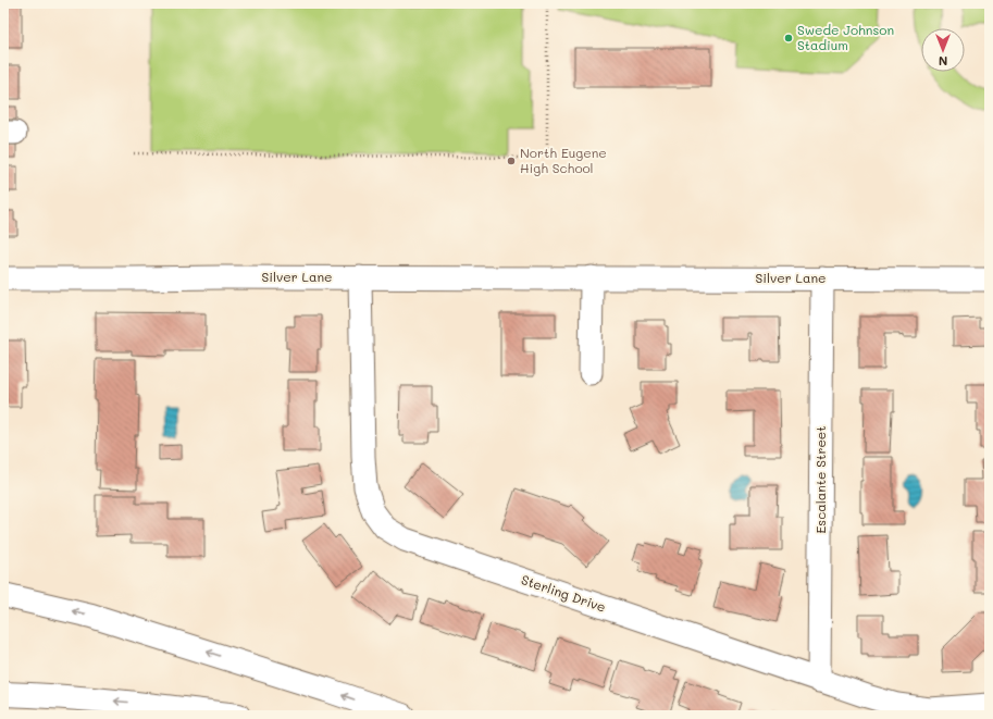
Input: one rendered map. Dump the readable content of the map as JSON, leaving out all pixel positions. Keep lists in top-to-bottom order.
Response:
{
  "streets": {
    "street": ["Silver Lane", "Escalante Street", "Sterling Drive"]
  },
  "crossings": [
    ["Silver Lane", "Escalante Street"],
    ["Silver Lane", "Sterling Drive"],
    ["Escalante Street", "Sterling Drive"]
  ],
  "places": ["Swede Johnson Stadium", "North Eugene High School"],
  "north": "bottom"
}
